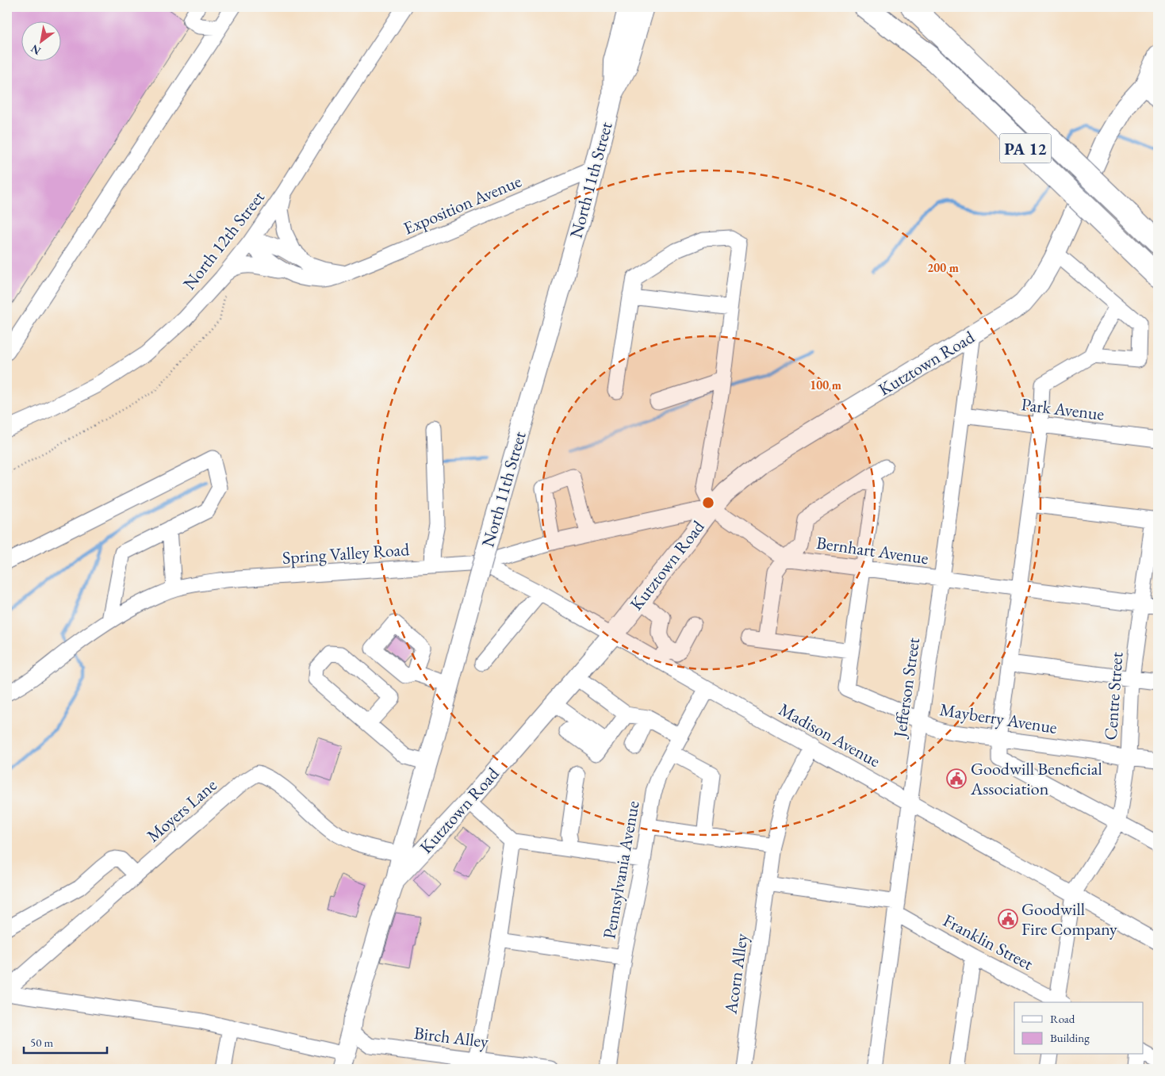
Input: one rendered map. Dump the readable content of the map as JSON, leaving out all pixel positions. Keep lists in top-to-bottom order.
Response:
{
  "streets": {
    "highway": ["PA 12"],
    "main road": ["North 11th Street", "Kutztown Road"],
    "street": [
      "Exposition Avenue",
      "North 12th Street",
      "Park Avenue",
      "Bernhart Avenue",
      "Spring Valley Road",
      "Jefferson Street",
      "Centre Street",
      "Mayberry Avenue",
      "Madison Avenue",
      "Moyers Lane",
      "Pennsylvania Avenue",
      "Franklin Street",
      "Acorn Alley",
      "Birch Alley"
    ]
  },
  "crossings": [
    ["North 11th Street", "Exposition Avenue"],
    ["North 11th Street", "Kutztown Road"],
    ["North 11th Street", "Moyers Lane"],
    ["Exposition Avenue", "North 12th Street"],
    ["Kutztown Road", "Bernhart Avenue"],
    ["Kutztown Road", "Spring Valley Road"],
    ["Kutztown Road", "Jefferson Street"],
    ["Kutztown Road", "Madison Avenue"],
    ["Kutztown Road", "Birch Alley"],
    ["Park Avenue", "Jefferson Street"],
    ["Bernhart Avenue", "Spring Valley Road"],
    ["Bernhart Avenue", "Jefferson Street"],
    ["Bernhart Avenue", "Centre Street"],
    ["Bernhart Avenue", "Mayberry Avenue"],
    ["Spring Valley Road", "Madison Avenue"],
    ["Jefferson Street", "Mayberry Avenue"],
    ["Jefferson Street", "Madison Avenue"],
    ["Jefferson Street", "Franklin Street"],
    ["Centre Street", "Mayberry Avenue"],
    ["Centre Street", "Madison Avenue"],
    ["Centre Street", "Franklin Street"],
    ["Madison Avenue", "Pennsylvania Avenue"],
    ["Madison Avenue", "Acorn Alley"]
  ],
  "places": {
    "public building": ["Goodwill Beneficial Association", "Goodwill Fire Company"]
  },
  "legend": ["Road", "Building"],
  "scale_bar": "50 m",
  "north": "bottom left",
  "rings": ["200 m", "100 m"]
}
